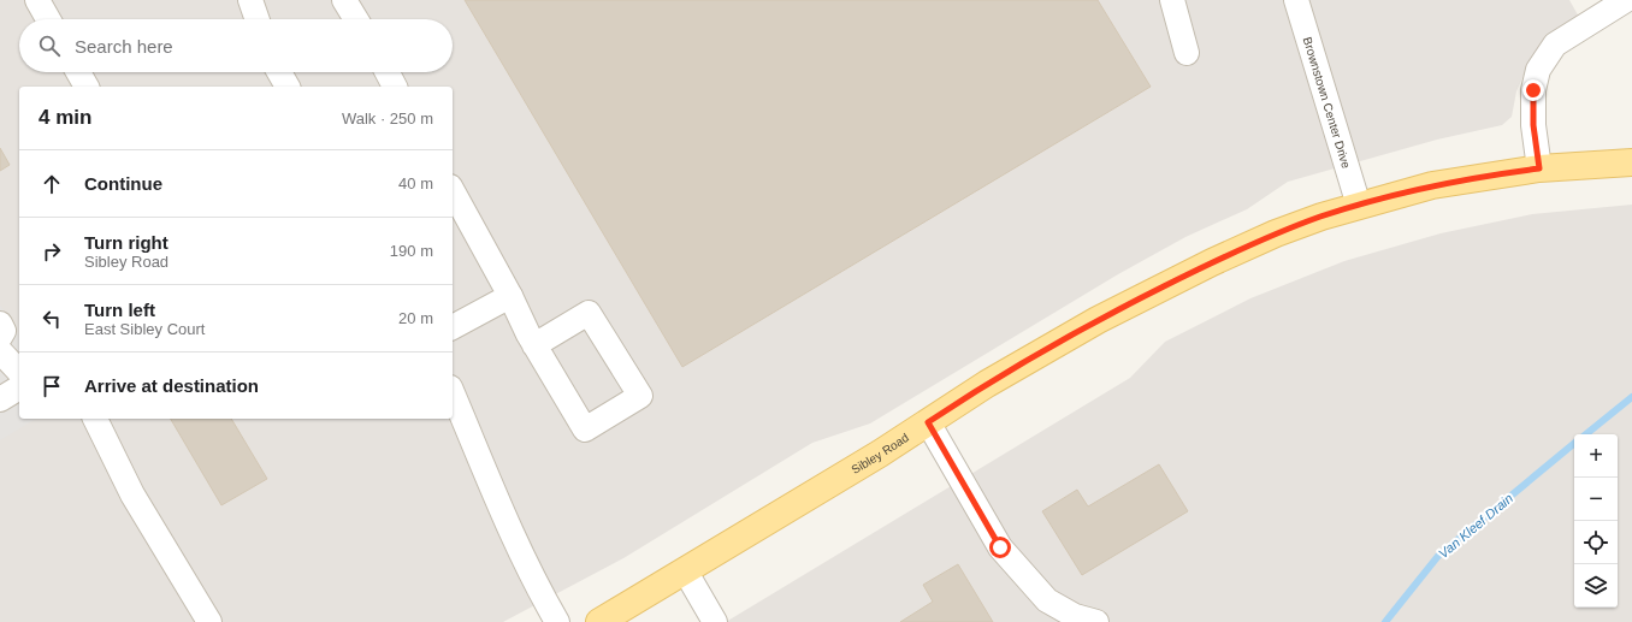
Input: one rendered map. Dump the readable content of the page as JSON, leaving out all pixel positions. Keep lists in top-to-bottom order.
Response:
{
  "streets": {
    "main road": ["Sibley Road"],
    "street": ["Brownstown Center Drive"]
  },
  "crossings": [
    ["Brownstown Center Drive", "Sibley Road"]
  ],
  "water": ["Van Kleef Drain"],
  "page": {
    "search": "Search here",
    "heading": ["4 min", "Walk · 250 m"],
    "list": [
      ["Continue", "40 m"],
      ["Turn right", "Sibley Road", "190 m"],
      ["Turn left", "East Sibley Court", "20 m"],
      "Arrive at destination"
    ],
    "map_buttons": ["+", "−"]
  }
}
